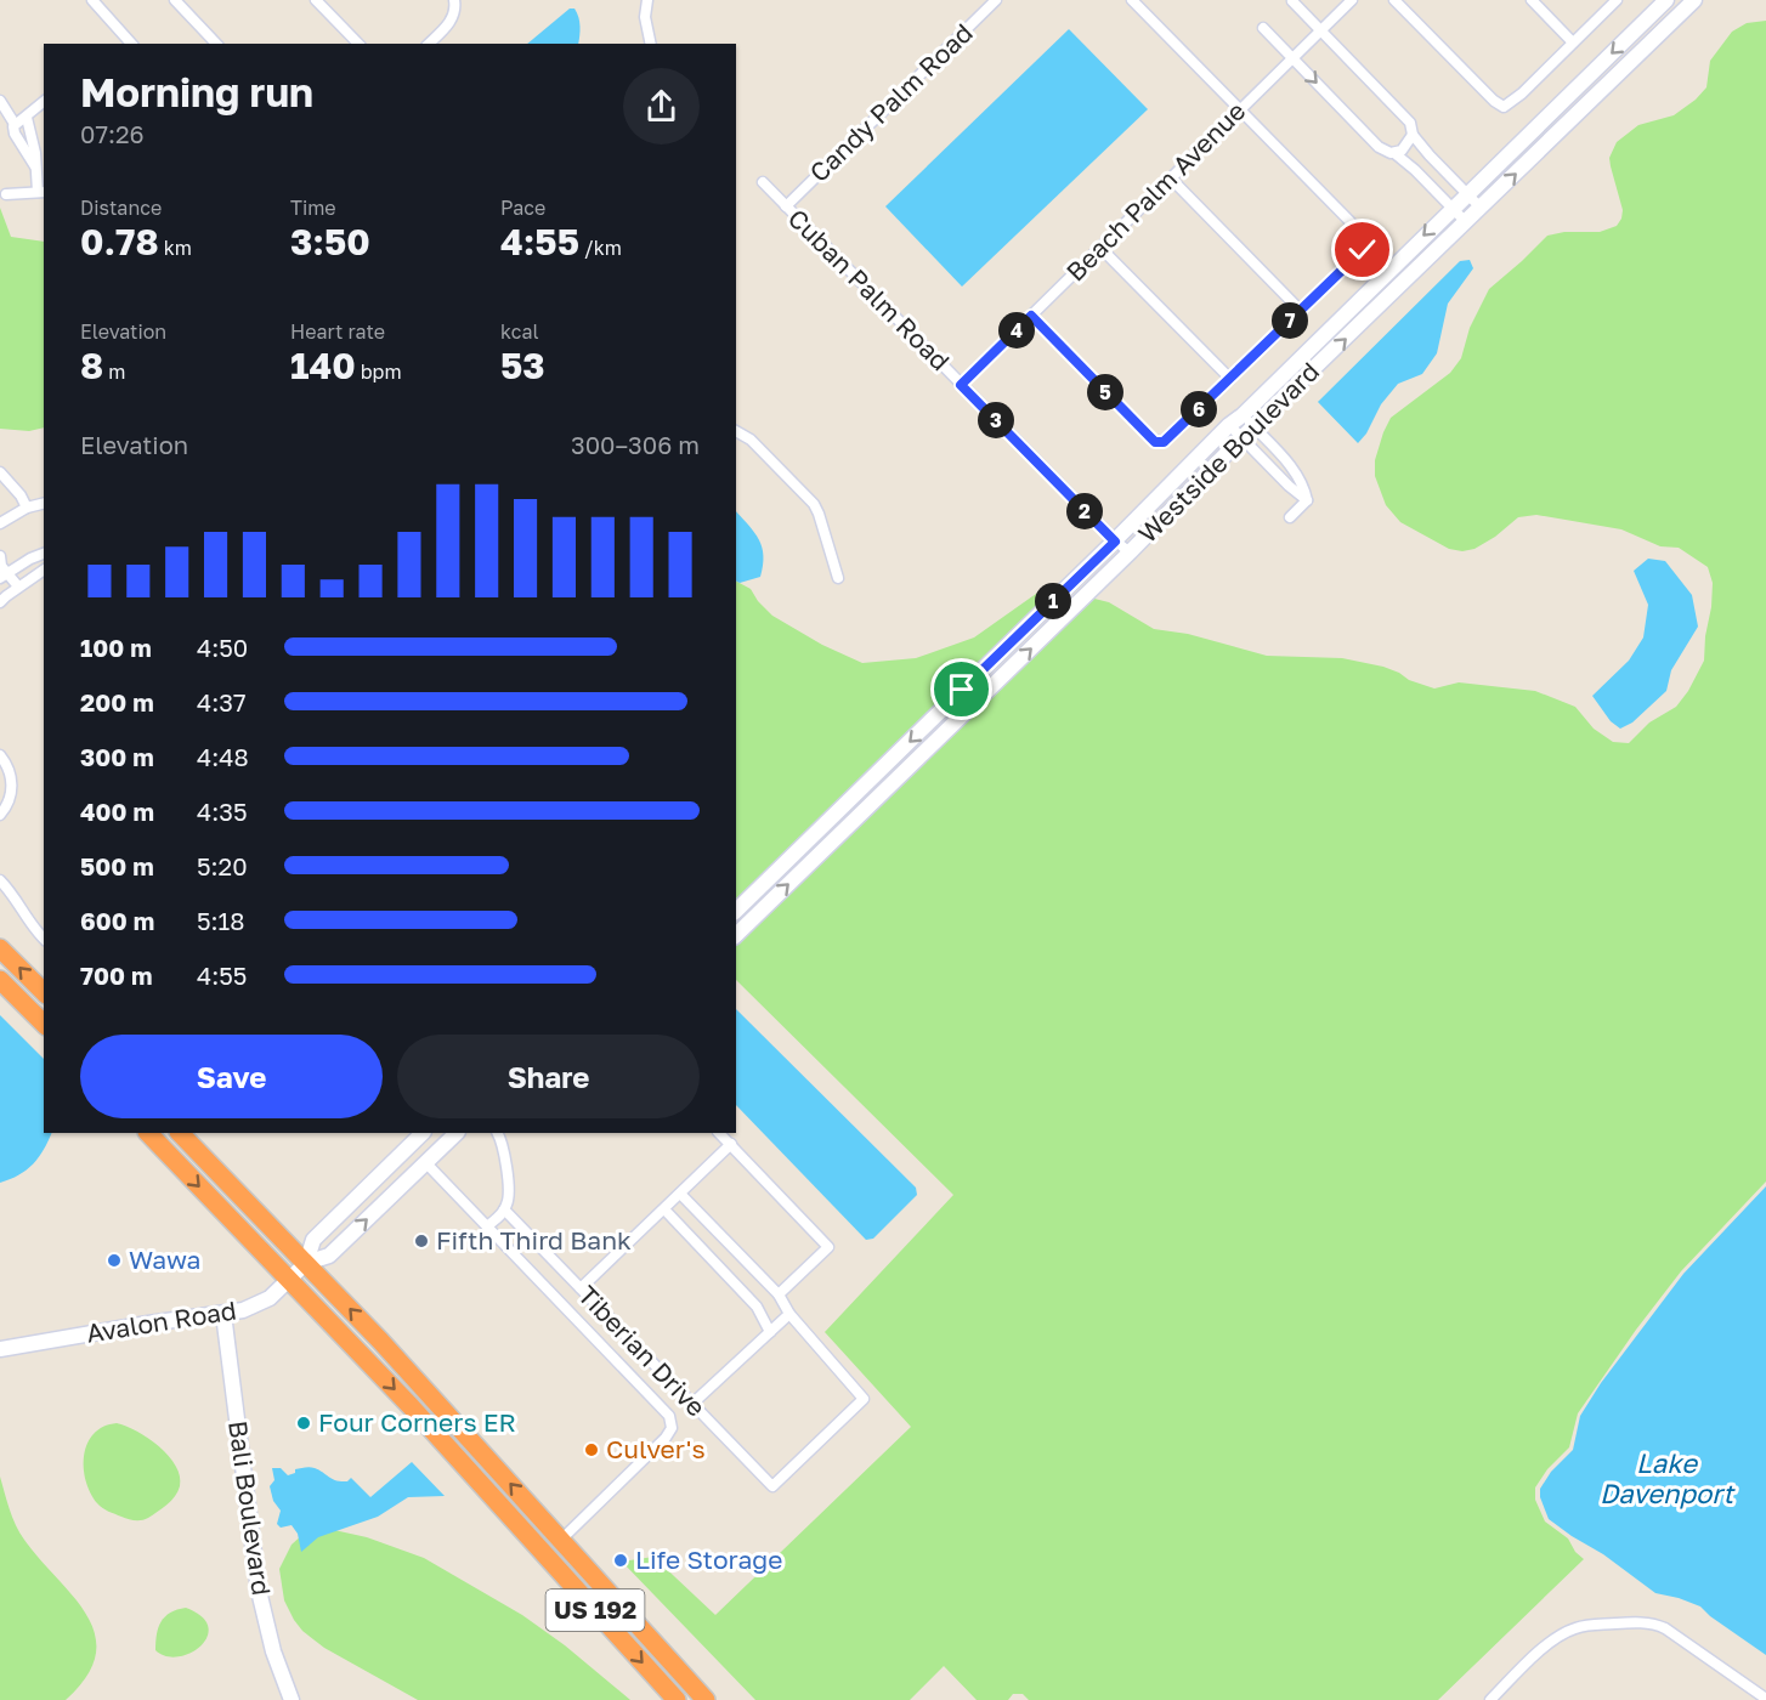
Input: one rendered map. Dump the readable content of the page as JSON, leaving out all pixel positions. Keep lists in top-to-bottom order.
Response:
{
  "streets": {
    "highway": ["US 192"],
    "street": [
      "Candy Palm Road",
      "Beach Palm Avenue",
      "Cuban Palm Road",
      "Westside Boulevard",
      "Avalon Road",
      "Tiberian Drive",
      "Bali Boulevard"
    ]
  },
  "crossings": [
    ["Candy Palm Road", "Cuban Palm Road"],
    ["Beach Palm Avenue", "Cuban Palm Road"],
    ["Cuban Palm Road", "Westside Boulevard"],
    ["Avalon Road", "Bali Boulevard"],
    ["Avalon Road", "US 192"]
  ],
  "water": ["Lake Davenport"],
  "places": [
    "Fifth Third Bank",
    "Wawa",
    "Four Corners ER",
    "Culver's",
    "Life Storage"
  ],
  "page": {
    "heading": ["Morning run", "07:26"],
    "stats": [
      ["Distance", "0.78 km"],
      ["Time", "3:50"],
      ["Pace", "4:55 /km"],
      ["Elevation", "8 m"],
      ["Heart rate", "140 bpm"],
      ["kcal", "53"]
    ],
    "pins": [
      "7",
      "4",
      "5",
      "6",
      "3",
      "2",
      "1"
    ],
    "chart": ["Elevation", "300–306 m"],
    "list": [
      {
        "name": "100 m",
        "note": "4:50"
      },
      {
        "name": "200 m",
        "note": "4:37"
      },
      {
        "name": "300 m",
        "note": "4:48"
      },
      {
        "name": "400 m",
        "note": "4:35"
      },
      {
        "name": "500 m",
        "note": "5:20"
      },
      {
        "name": "600 m",
        "note": "5:18"
      },
      {
        "name": "700 m",
        "note": "4:55"
      }
    ],
    "buttons": ["Save", "Share"]
  }
}
